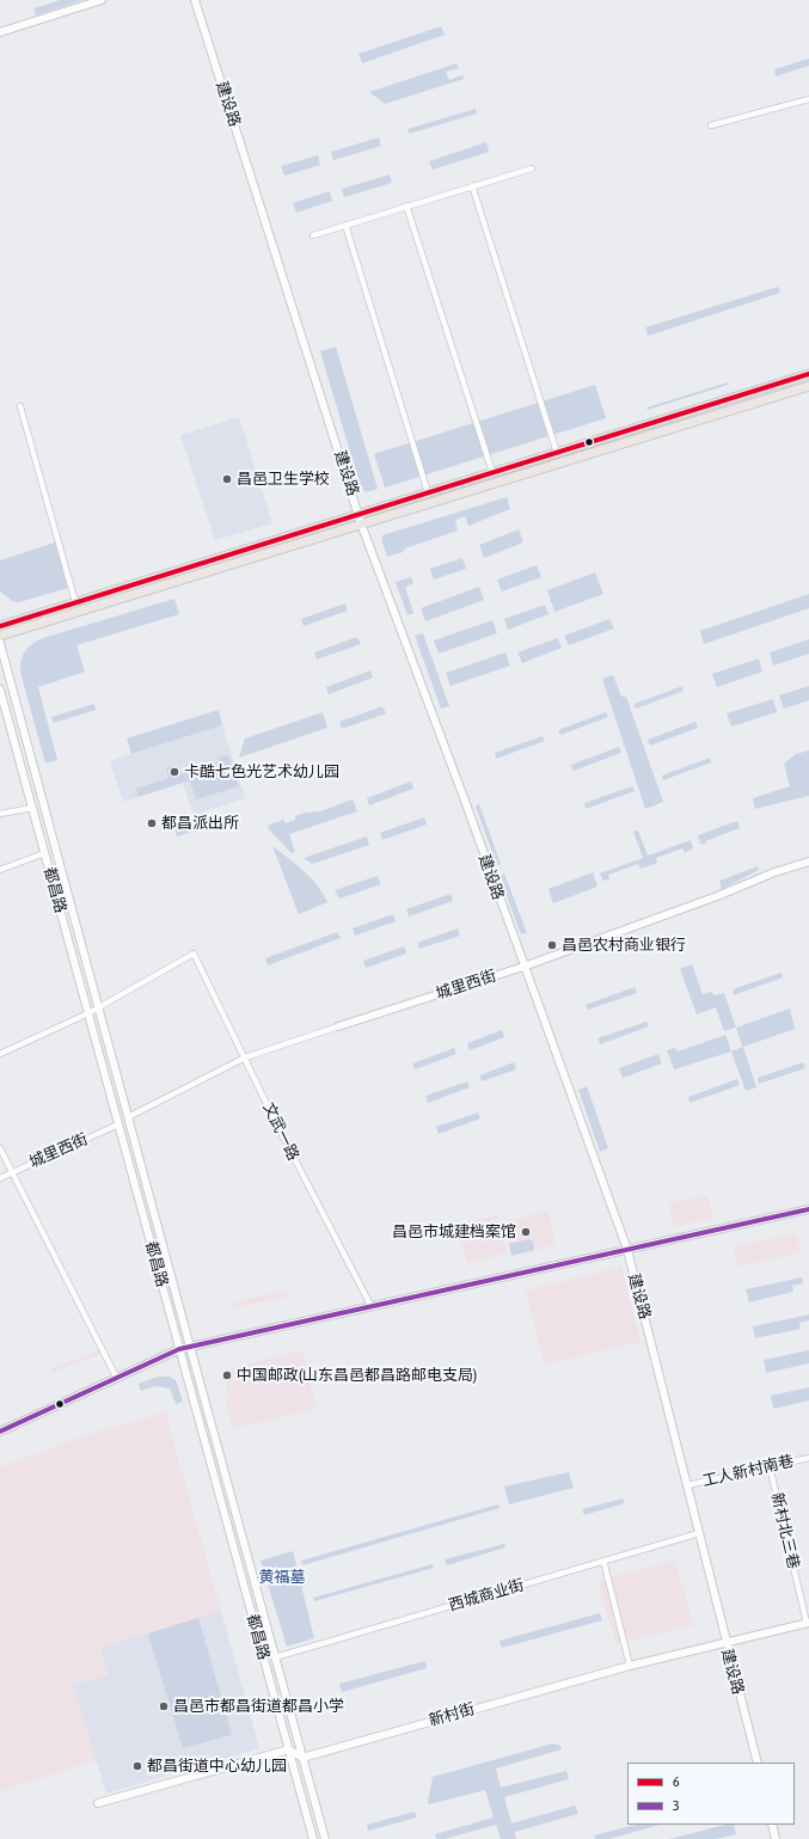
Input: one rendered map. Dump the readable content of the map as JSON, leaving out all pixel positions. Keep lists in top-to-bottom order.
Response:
{
  "streets": {
    "street": [
      "建设路",
      "都昌路",
      "城里西街",
      "文武一路",
      "工人新村南巷",
      "新村北三巷",
      "西城商业街",
      "新村街"
    ]
  },
  "crossings": [
    ["建设路", "城里西街"],
    ["建设路", "工人新村南巷"],
    ["建设路", "西城商业街"],
    ["建设路", "新村街"],
    ["都昌路", "城里西街"],
    ["都昌路", "文武一路"],
    ["都昌路", "西城商业街"],
    ["都昌路", "新村街"],
    ["城里西街", "文武一路"],
    ["工人新村南巷", "新村北三巷"],
    ["新村北三巷", "新村街"]
  ],
  "parks": ["黄福墓"],
  "places": [
    "昌邑卫生学校",
    "卡酷七色光艺术幼儿园",
    "都昌派出所",
    "昌邑农村商业银行",
    "昌邑市城建档案馆",
    "中国邮政(山东昌邑都昌路邮电支局)",
    "昌邑市都昌街道都昌小学",
    "都昌街道中心幼儿园"
  ],
  "lines": ["transit line 6", "transit line 3"],
  "legend": ["6", "3"]
}
